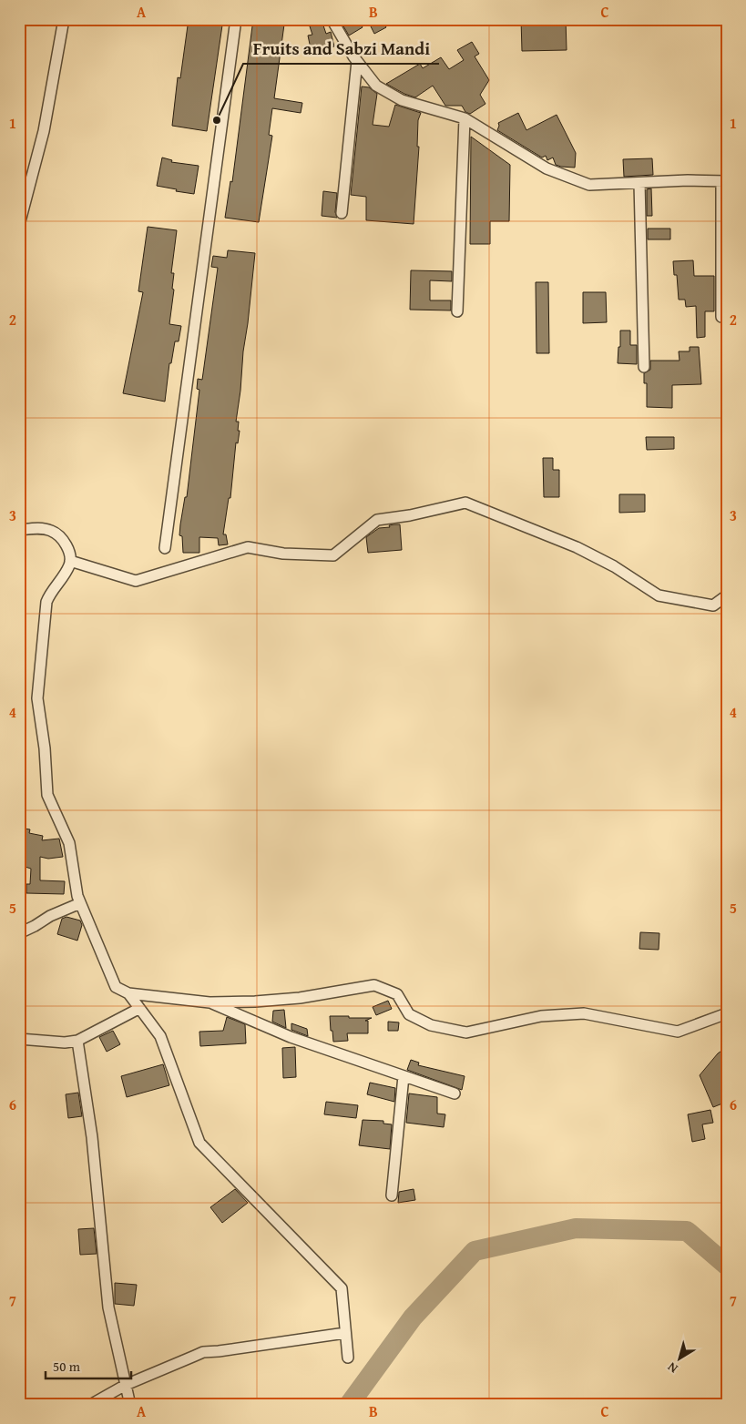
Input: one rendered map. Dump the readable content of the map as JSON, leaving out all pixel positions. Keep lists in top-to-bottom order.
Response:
{
  "places": ["Fruits and Sabzi Mandi"],
  "scale_bar": "50 m",
  "north": "bottom left",
  "grid": {
    "columns": ["A", "B", "C"],
    "rows": [
      "1",
      "2",
      "3",
      "4",
      "5",
      "6",
      "7"
    ]
  }
}
